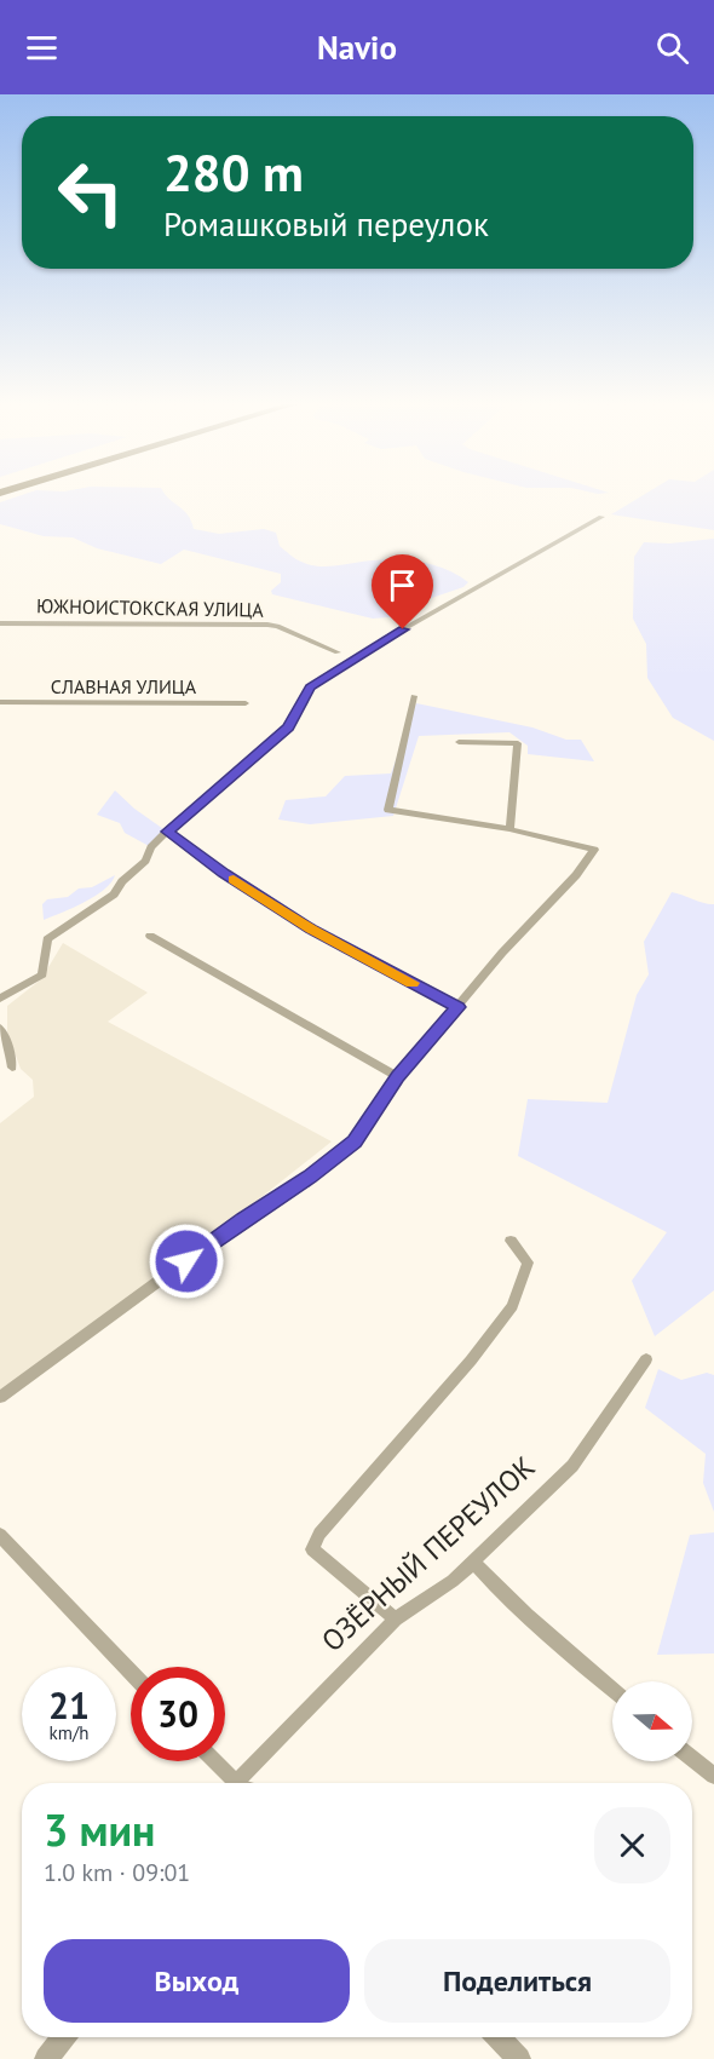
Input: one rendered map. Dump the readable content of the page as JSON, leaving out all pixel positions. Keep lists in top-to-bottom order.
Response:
{
  "streets": {
    "street": ["ЮЖНОИСТОКСКАЯ УЛИЦА", "СЛАВНАЯ УЛИЦА", "ОЗЁРНЫЙ ПЕРЕУЛОК"]
  },
  "north": "right",
  "page": {
    "header": "Navio",
    "turn": ["280 m", "Ромашковый переулок"],
    "speed": "21 km/h",
    "limit": "30",
    "heading": ["3 мин", "1.0 km · 09:01"],
    "buttons": ["Выход", "Поделиться"]
  }
}
